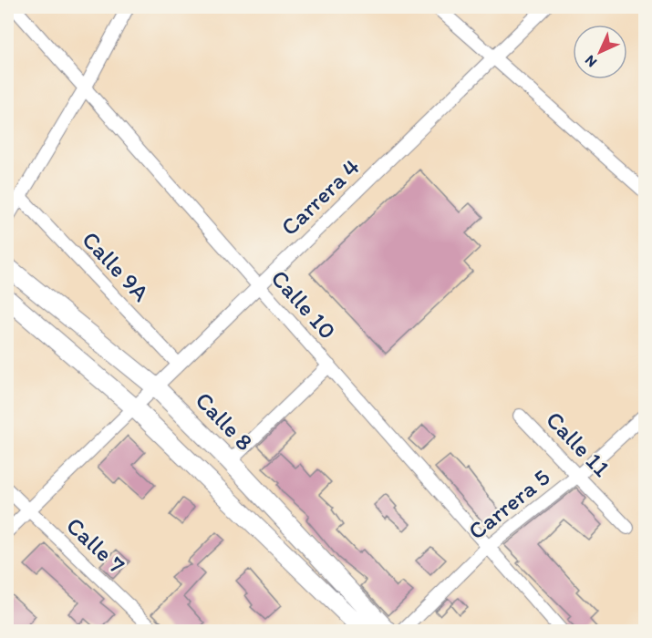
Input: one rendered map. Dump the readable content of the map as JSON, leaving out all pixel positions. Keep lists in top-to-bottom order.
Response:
{
  "streets": {
    "street": [
      "Carrera 4",
      "Calle 9A",
      "Calle 10",
      "Calle 8",
      "Calle 11",
      "Carrera 5",
      "Calle 7"
    ]
  },
  "crossings": [
    ["Carrera 4", "Calle 9A"],
    ["Carrera 4", "Calle 10"],
    ["Carrera 4", "Calle 8"],
    ["Carrera 4", "Calle 7"],
    ["Calle 10", "Carrera 5"],
    ["Calle 11", "Carrera 5"]
  ],
  "north": "bottom left"
}
